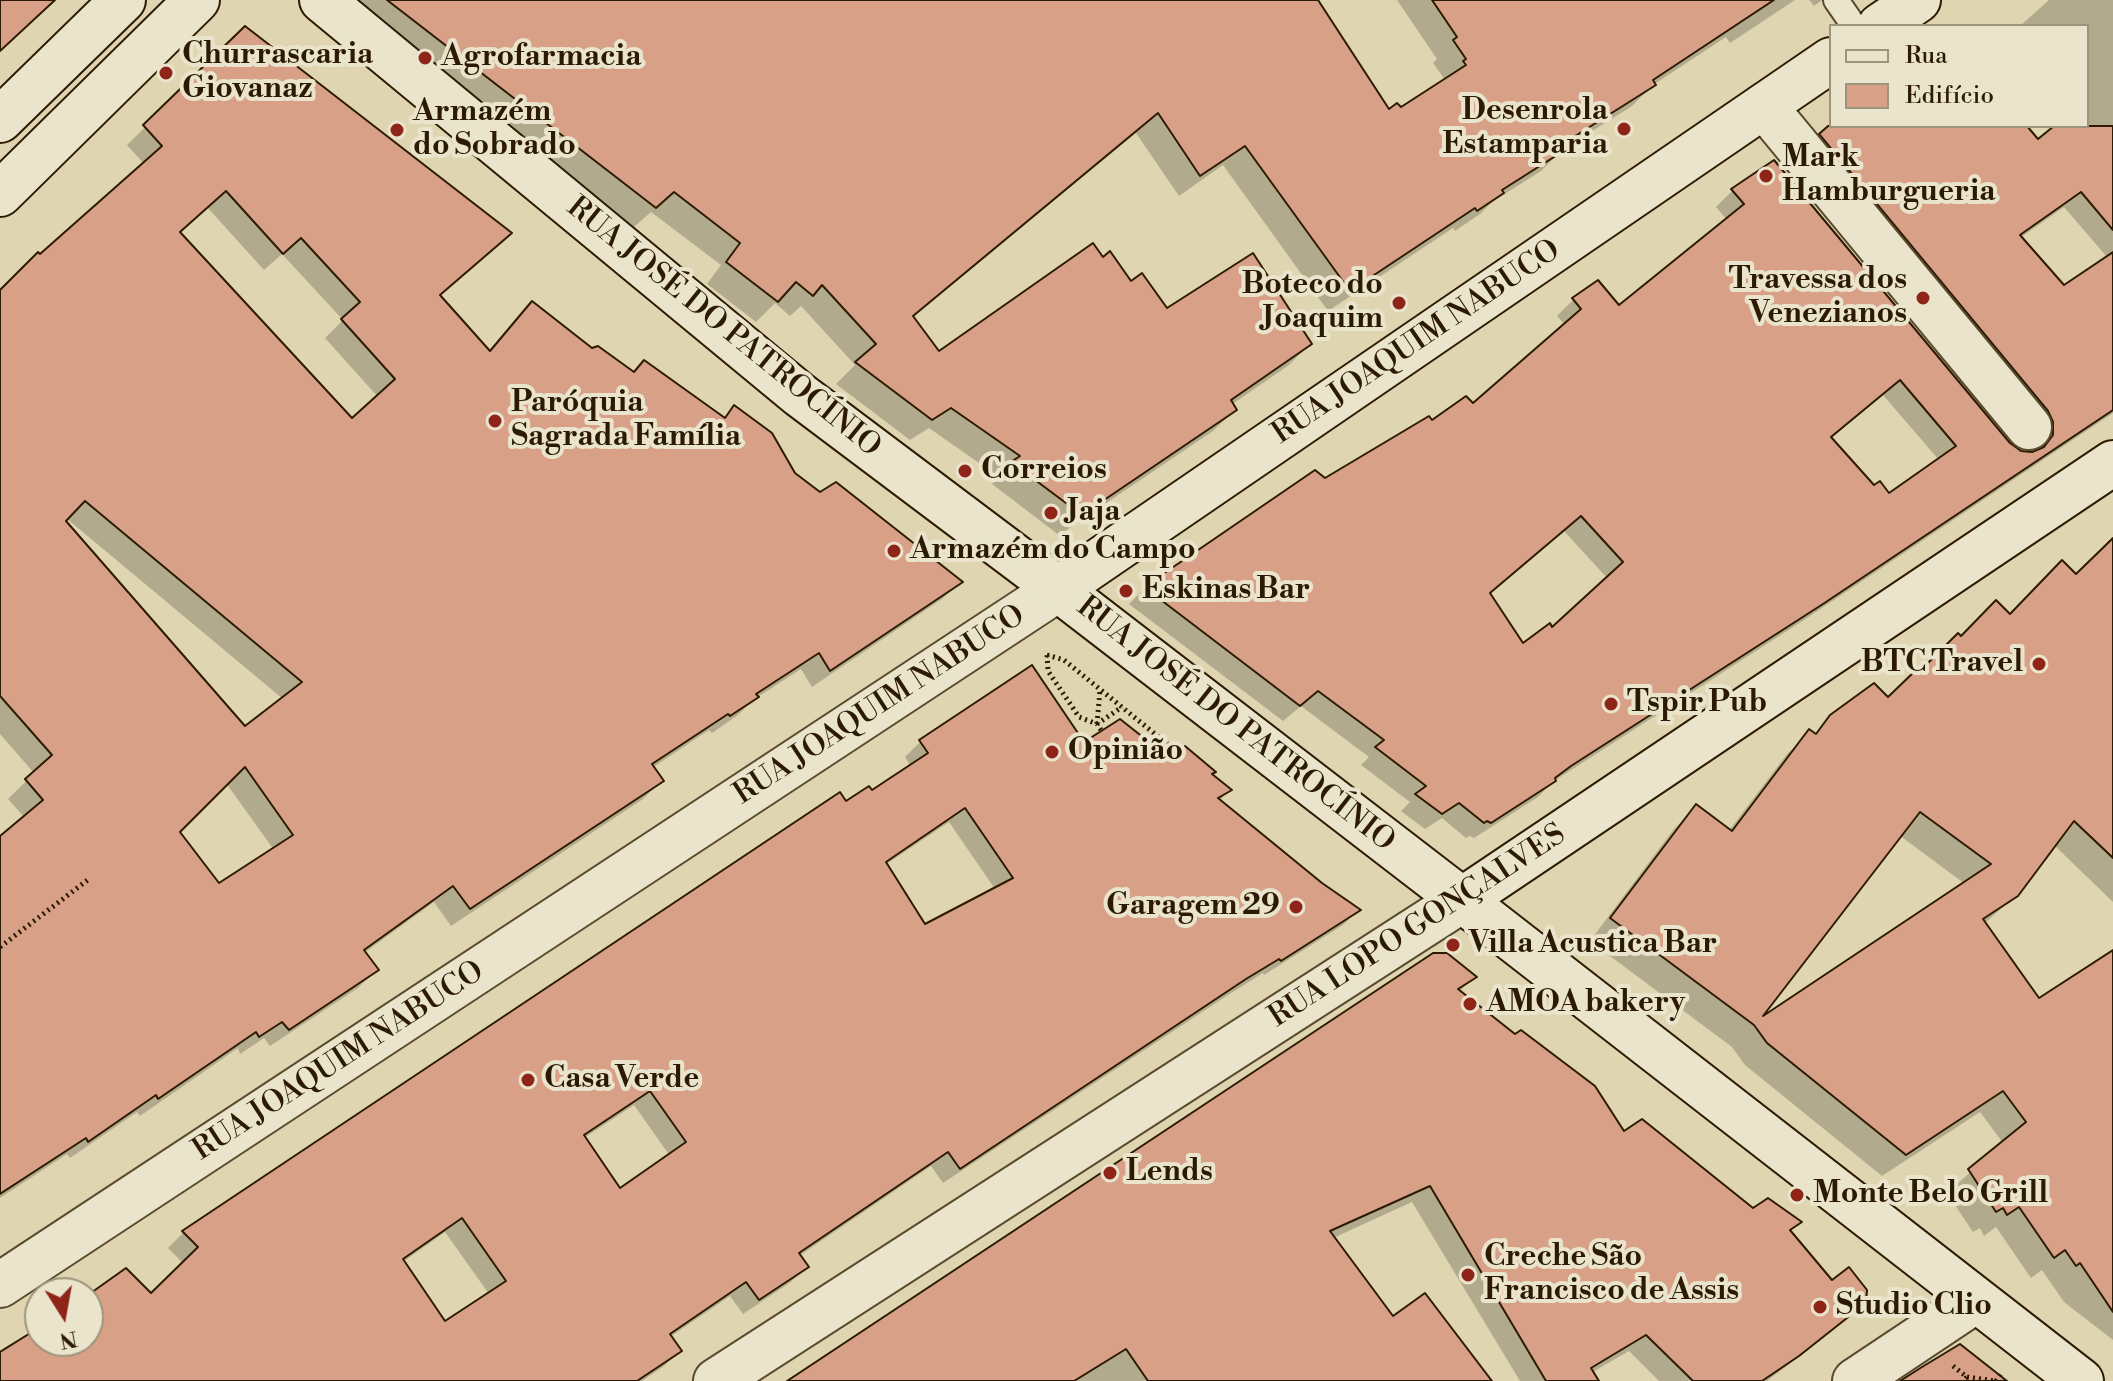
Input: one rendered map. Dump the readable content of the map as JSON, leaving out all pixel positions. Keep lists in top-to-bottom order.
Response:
{
  "streets": {
    "street": ["RUA JOSÉ DO PATROCÍNIO", "RUA JOAQUIM NABUCO", "RUA LOPO GONÇALVES"]
  },
  "crossings": [
    ["RUA JOSÉ DO PATROCÍNIO", "RUA JOAQUIM NABUCO"],
    ["RUA JOSÉ DO PATROCÍNIO", "RUA LOPO GONÇALVES"]
  ],
  "places": [
    "Agrofarmacia",
    "Churrascaria Giovanaz",
    "Desenrola Estamparia",
    "Armazém do Sobrado",
    "Mark Hamburgueria",
    "Travessa dos Venezianos",
    "Boteco do Joaquim",
    "Paróquia Sagrada Família",
    "Correios",
    "Jaja",
    "Armazém do Campo",
    "Eskinas Bar",
    "BTC Travel",
    "Tspir Pub",
    "Opinião",
    "Garagem 29",
    "Villa Acustica Bar",
    "AMOA bakery",
    "Casa Verde",
    "Lends",
    "Monte Belo Grill",
    "Creche São Francisco de Assis",
    "Studio Clio"
  ],
  "legend": ["Rua", "Edifício"],
  "north": "bottom"
}
